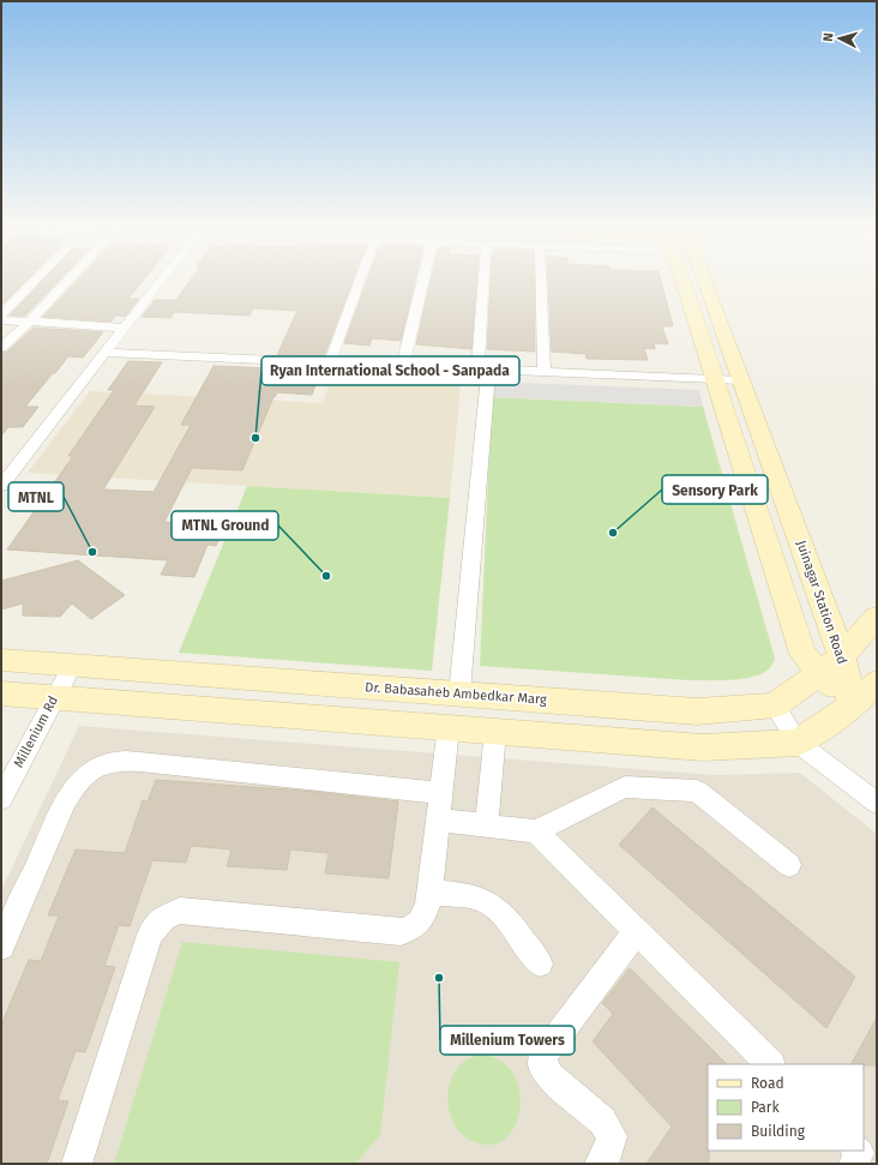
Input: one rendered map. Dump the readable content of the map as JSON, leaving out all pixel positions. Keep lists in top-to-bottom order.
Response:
{
  "streets": {
    "street": ["Juinagar Station Road", "Dr. Babasaheb Ambedkar Marg", "Millenium Rd"]
  },
  "crossings": [
    ["Dr. Babasaheb Ambedkar Marg", "Millenium Rd"]
  ],
  "places": [
    "Ryan International School - Sanpada",
    "Sensory Park",
    "MTNL",
    "MTNL Ground",
    "Millenium Towers"
  ],
  "legend": ["Road", "Park", "Building"],
  "north": "left"
}
